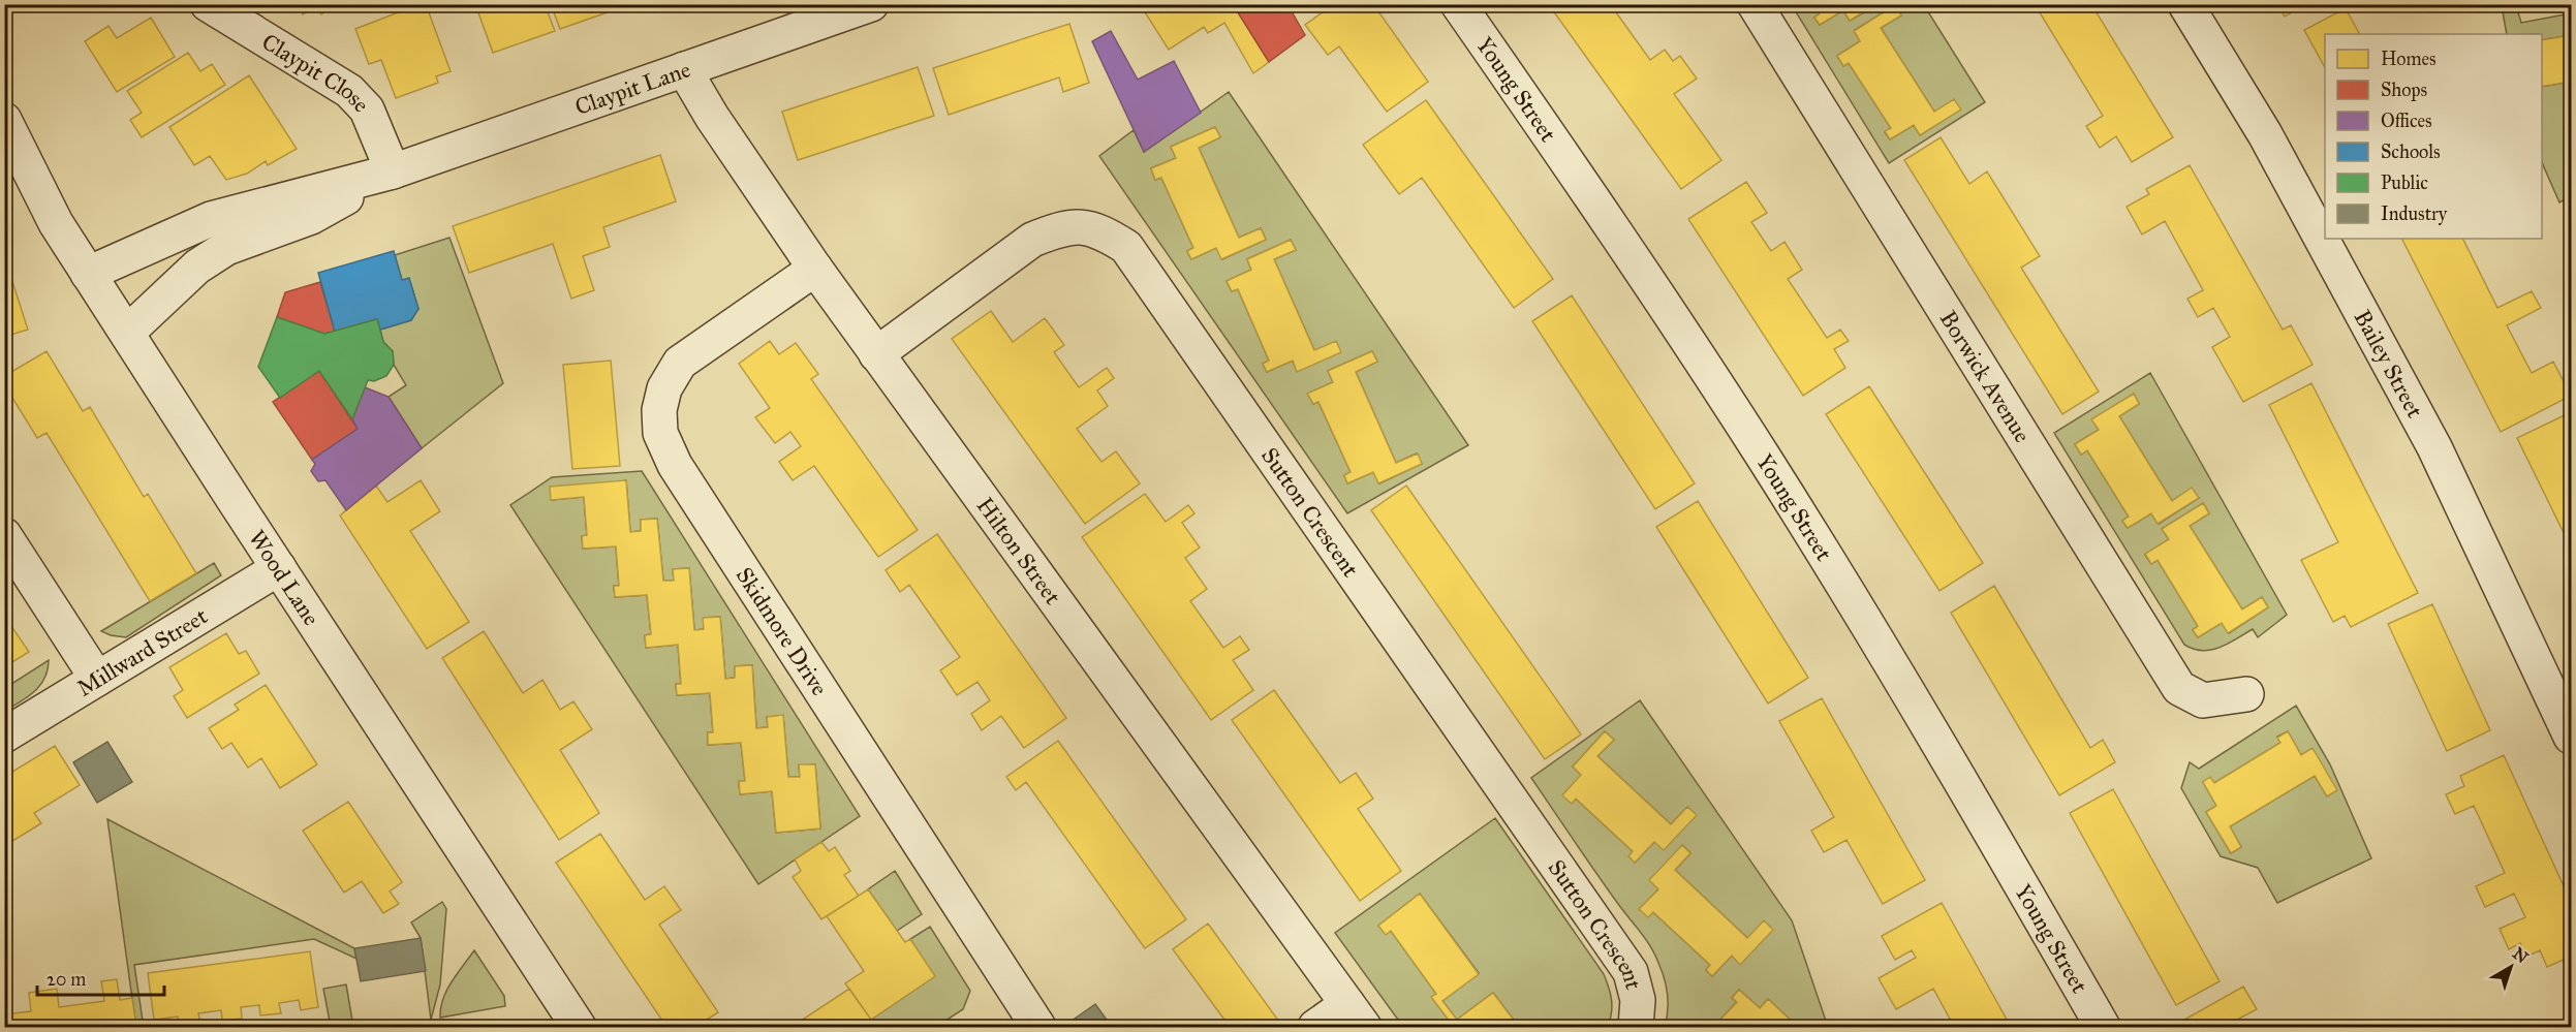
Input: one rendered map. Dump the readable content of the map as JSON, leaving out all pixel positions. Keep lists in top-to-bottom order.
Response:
{
  "streets": {
    "street": [
      "Claypit Close",
      "Claypit Lane",
      "Young Street",
      "Bailey Street",
      "Borwick Avenue",
      "Sutton Crescent",
      "Hilton Street",
      "Wood Lane",
      "Skidmore Drive",
      "Millward Street"
    ]
  },
  "crossings": [
    ["Claypit Close", "Claypit Lane"],
    ["Claypit Lane", "Hilton Street"],
    ["Claypit Lane", "Wood Lane"],
    ["Sutton Crescent", "Hilton Street"],
    ["Hilton Street", "Skidmore Drive"],
    ["Wood Lane", "Millward Street"]
  ],
  "legend": [
    "Homes",
    "Shops",
    "Offices",
    "Schools",
    "Public",
    "Industry"
  ],
  "scale_bar": "20 m",
  "north": "top right"
}
